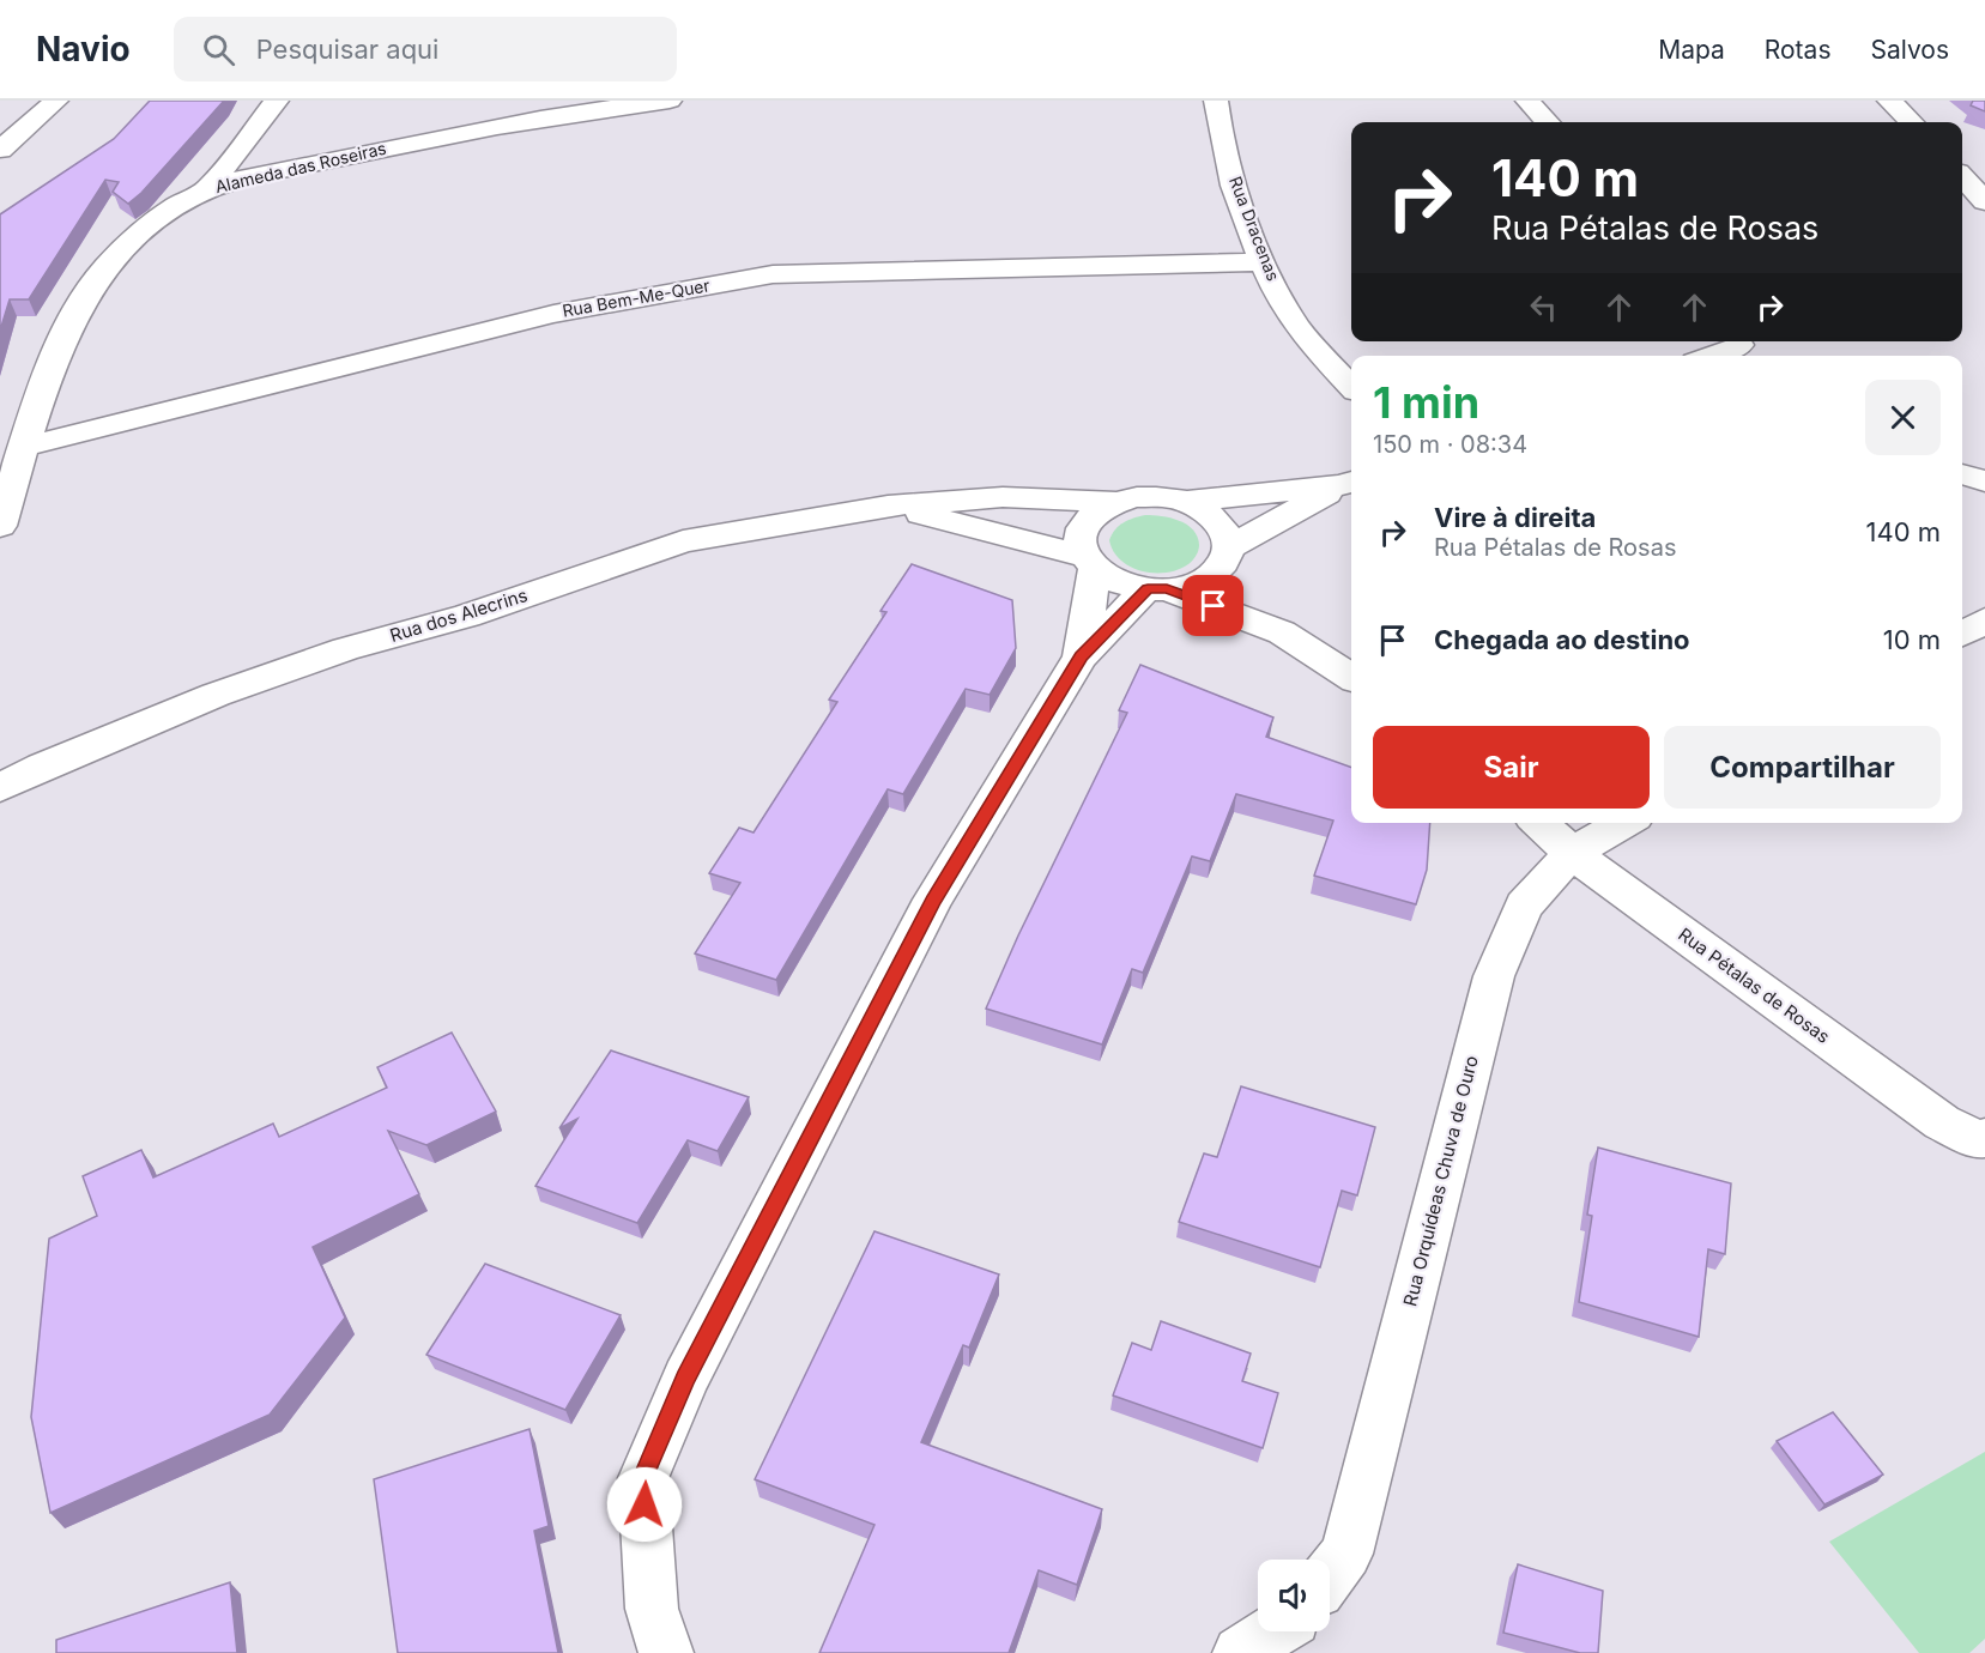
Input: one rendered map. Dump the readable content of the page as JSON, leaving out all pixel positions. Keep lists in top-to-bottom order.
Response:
{
  "streets": {
    "street": [
      "Alameda das Roseiras",
      "Rua Dracenas",
      "Rua Bem-Me-Quer",
      "Rua dos Alecrins",
      "Rua Pétalas de Rosas",
      "Rua Orquídeas Chuva de Ouro"
    ]
  },
  "crossings": [
    ["Alameda das Roseiras", "Rua Bem-Me-Quer"],
    ["Rua Dracenas", "Rua Bem-Me-Quer"],
    ["Rua Pétalas de Rosas", "Rua Orquídeas Chuva de Ouro"]
  ],
  "page": {
    "header": "Navio",
    "search": "Pesquisar aqui",
    "nav": ["Mapa", "Rotas", "Salvos"],
    "turn": ["140 m", "Rua Pétalas de Rosas"],
    "heading": ["1 min", "150 m · 08:34"],
    "list": [
      {
        "name": "Vire à direita",
        "note": "Rua Pétalas de Rosas",
        "value": "140 m"
      },
      {
        "name": "Chegada ao destino",
        "value": "10 m"
      }
    ],
    "buttons": ["Sair", "Compartilhar"]
  }
}
